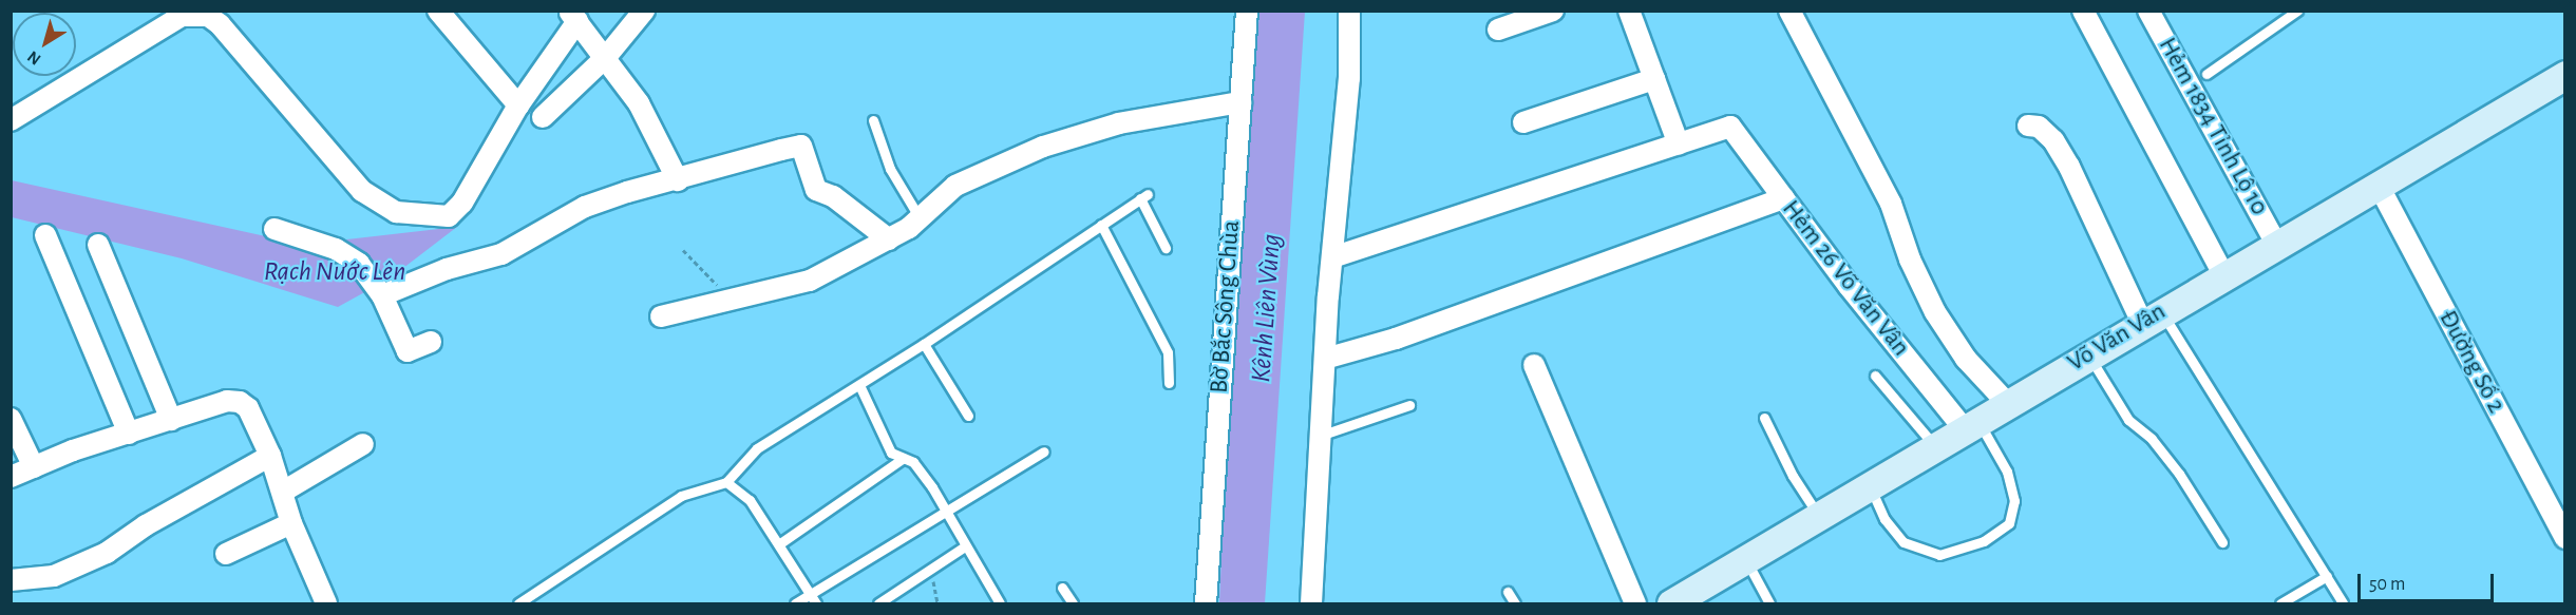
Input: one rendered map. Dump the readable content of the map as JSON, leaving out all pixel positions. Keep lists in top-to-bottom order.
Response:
{
  "streets": {
    "street": [
      "Hẻm 1834 Tỉnh Lộ 10",
      "Hẻm 26 Võ Văn Vân",
      "Bờ Bắc Sông Chùa",
      "Võ Văn Vân",
      "Đường Số 2"
    ]
  },
  "crossings": [
    ["Hẻm 1834 Tỉnh Lộ 10", "Võ Văn Vân"],
    ["Hẻm 26 Võ Văn Vân", "Võ Văn Vân"],
    ["Võ Văn Vân", "Đường Số 2"]
  ],
  "water": ["Rạch Nước Lên", "Kênh Liên Vùng"],
  "scale_bar": "50 m",
  "north": "bottom left"
}
